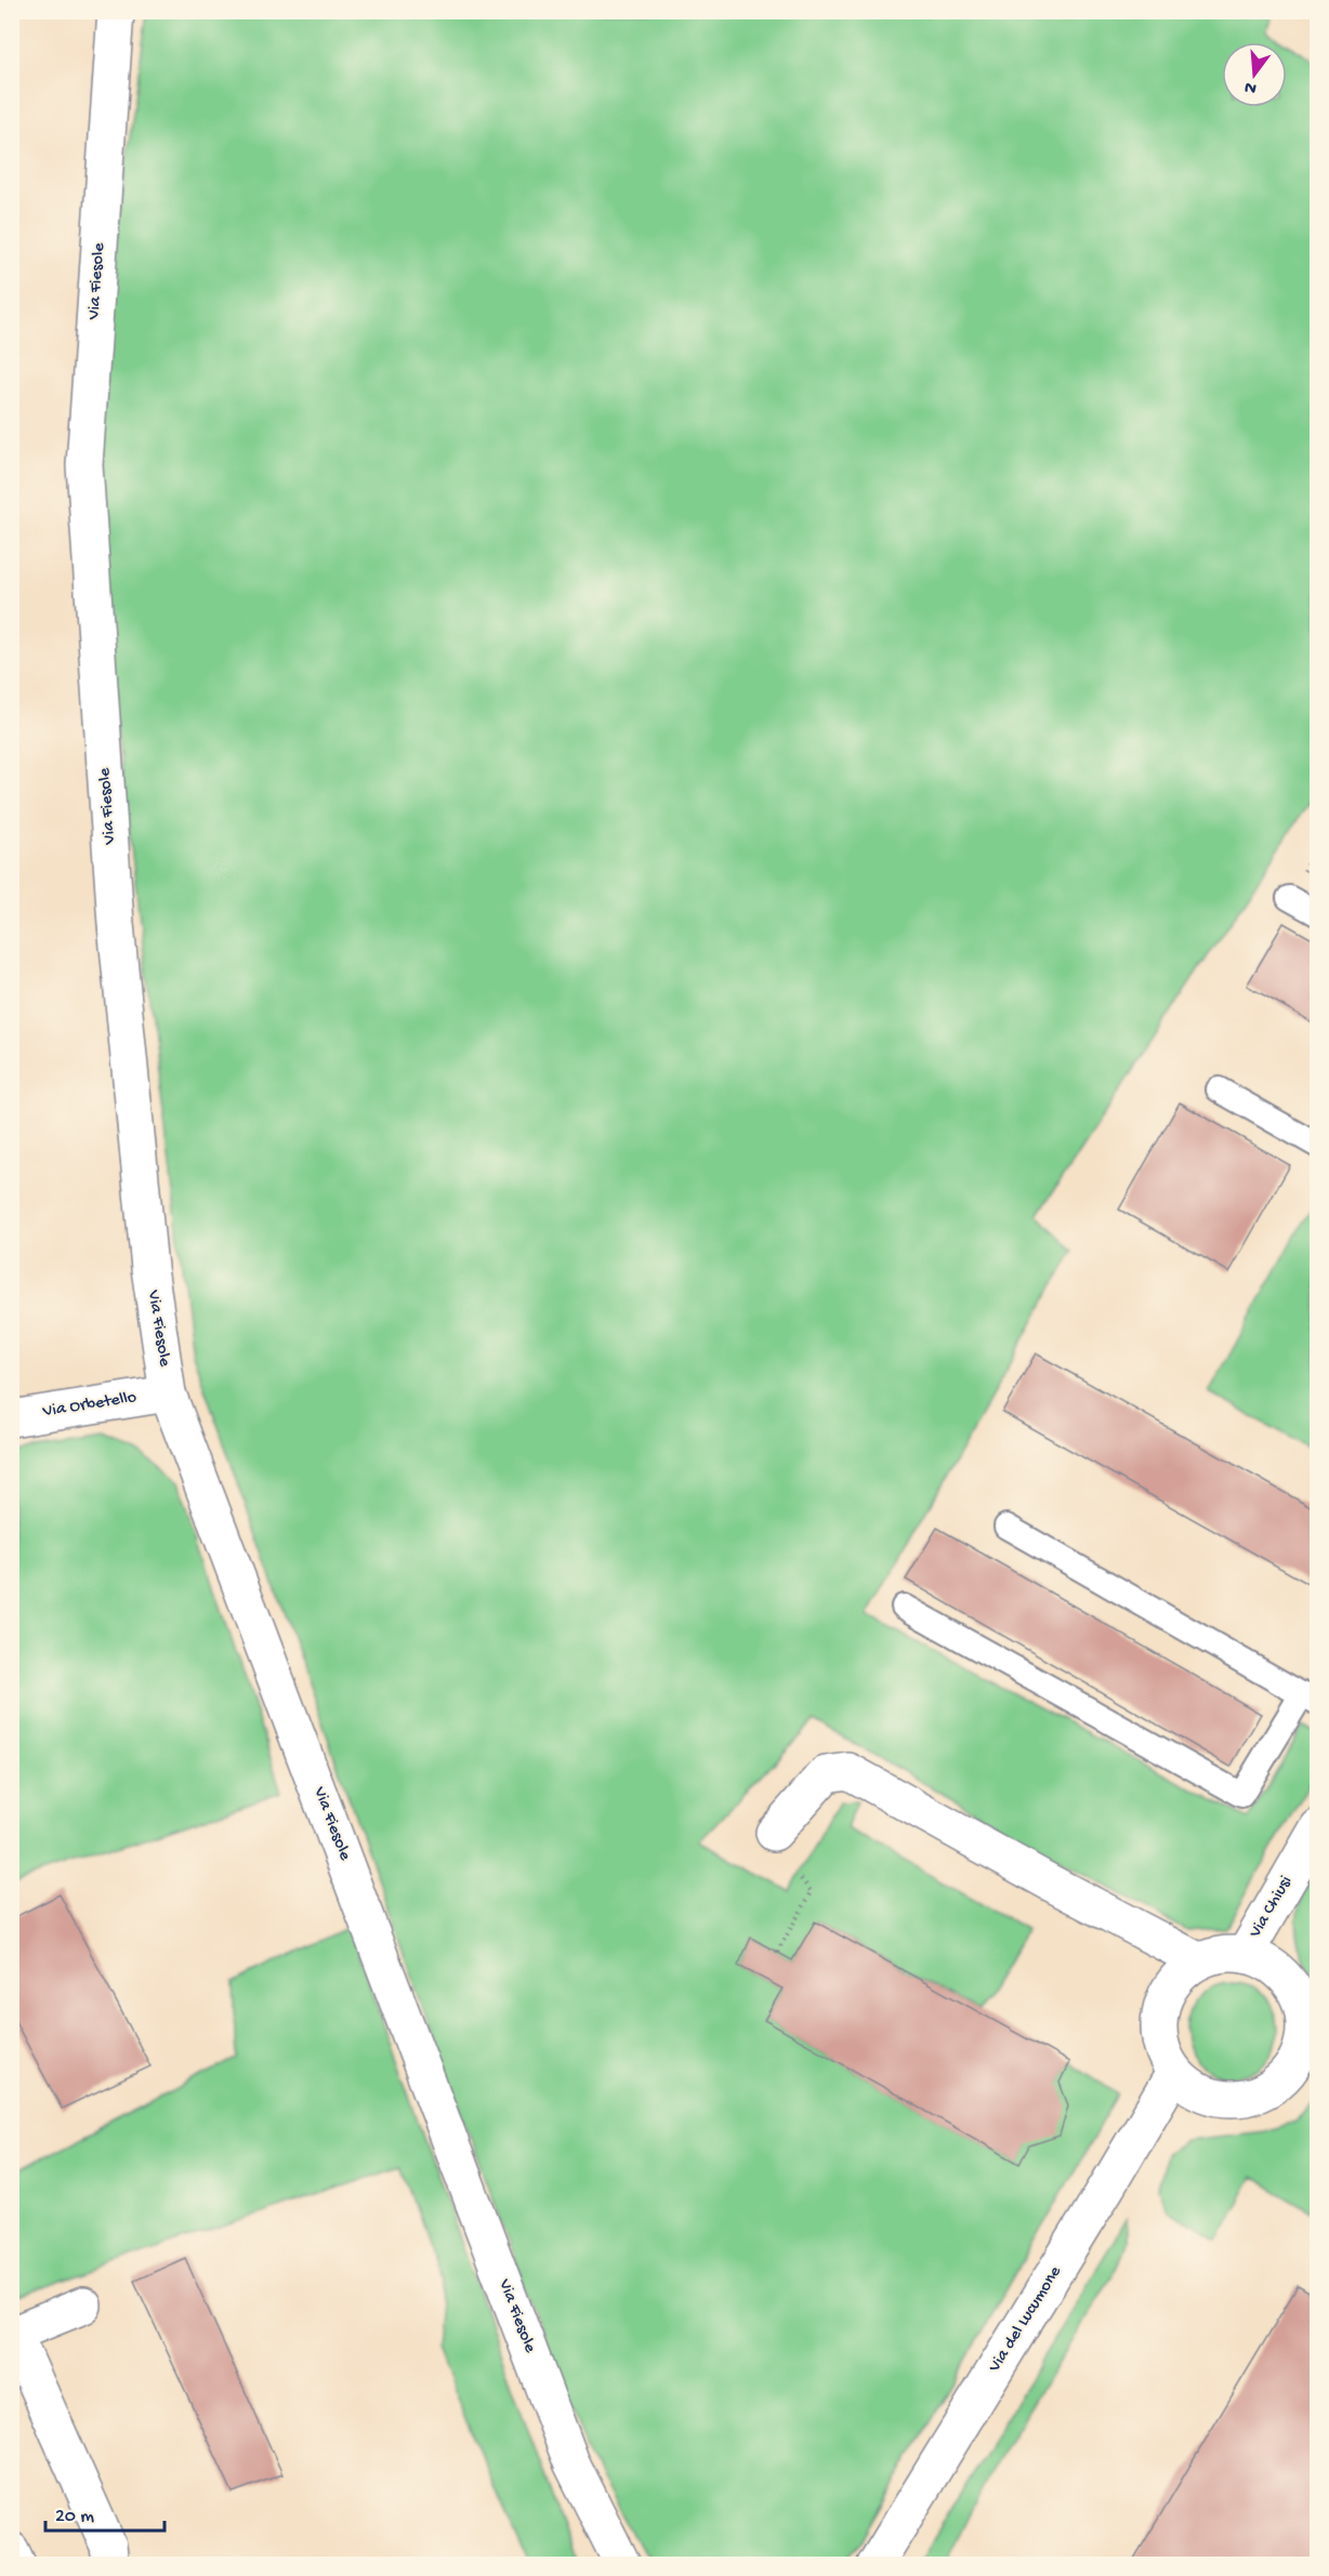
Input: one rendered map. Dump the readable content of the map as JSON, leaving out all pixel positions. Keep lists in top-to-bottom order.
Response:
{
  "streets": {
    "street": [
      "Via Fiesole",
      "Via Orbetello",
      "Via Chiusi",
      "Via del Lucumone"
    ]
  },
  "crossings": [
    ["Via Fiesole", "Via Orbetello"],
    ["Via Chiusi", "Via del Lucumone"]
  ],
  "scale_bar": "20 m",
  "north": "bottom"
}
